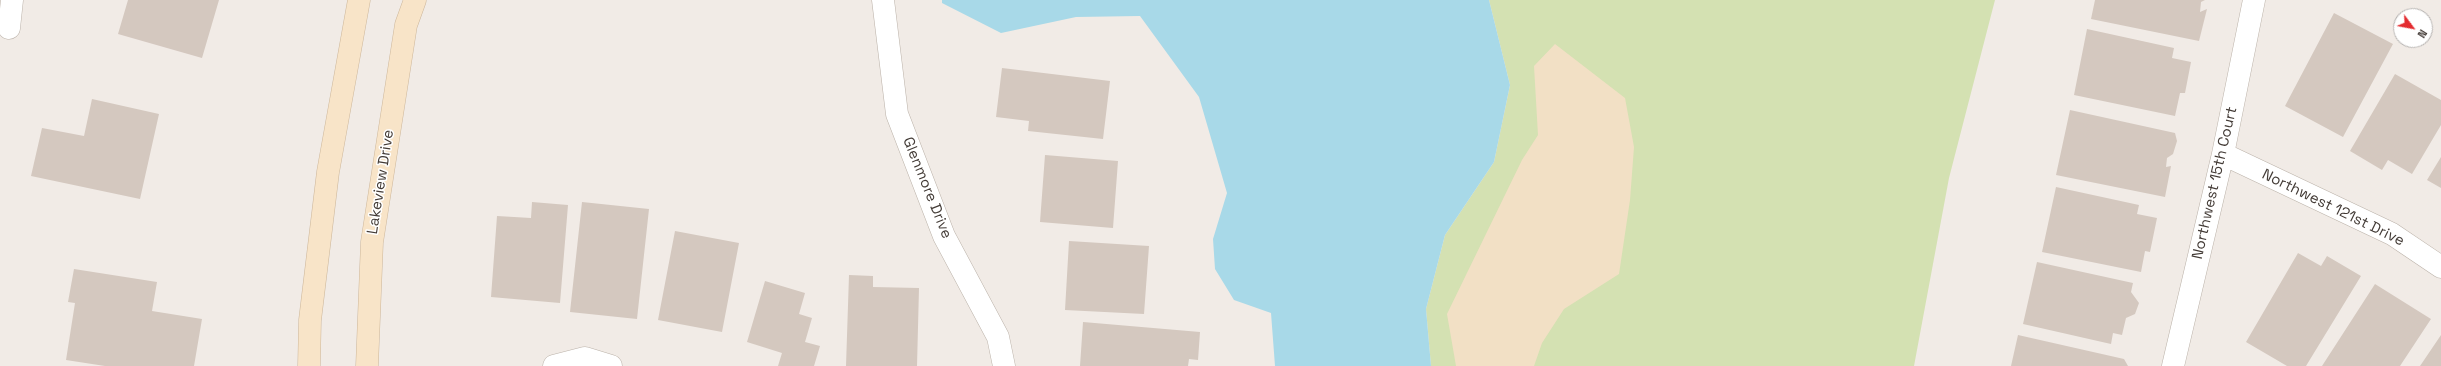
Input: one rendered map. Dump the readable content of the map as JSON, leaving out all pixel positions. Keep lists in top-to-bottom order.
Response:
{
  "streets": {
    "street": [
      "Lakeview Drive",
      "Northwest 15th Court",
      "Glenmore Drive",
      "Northwest 121st Drive"
    ]
  },
  "crossings": [
    ["Northwest 15th Court", "Northwest 121st Drive"]
  ],
  "north": "bottom right"
}
